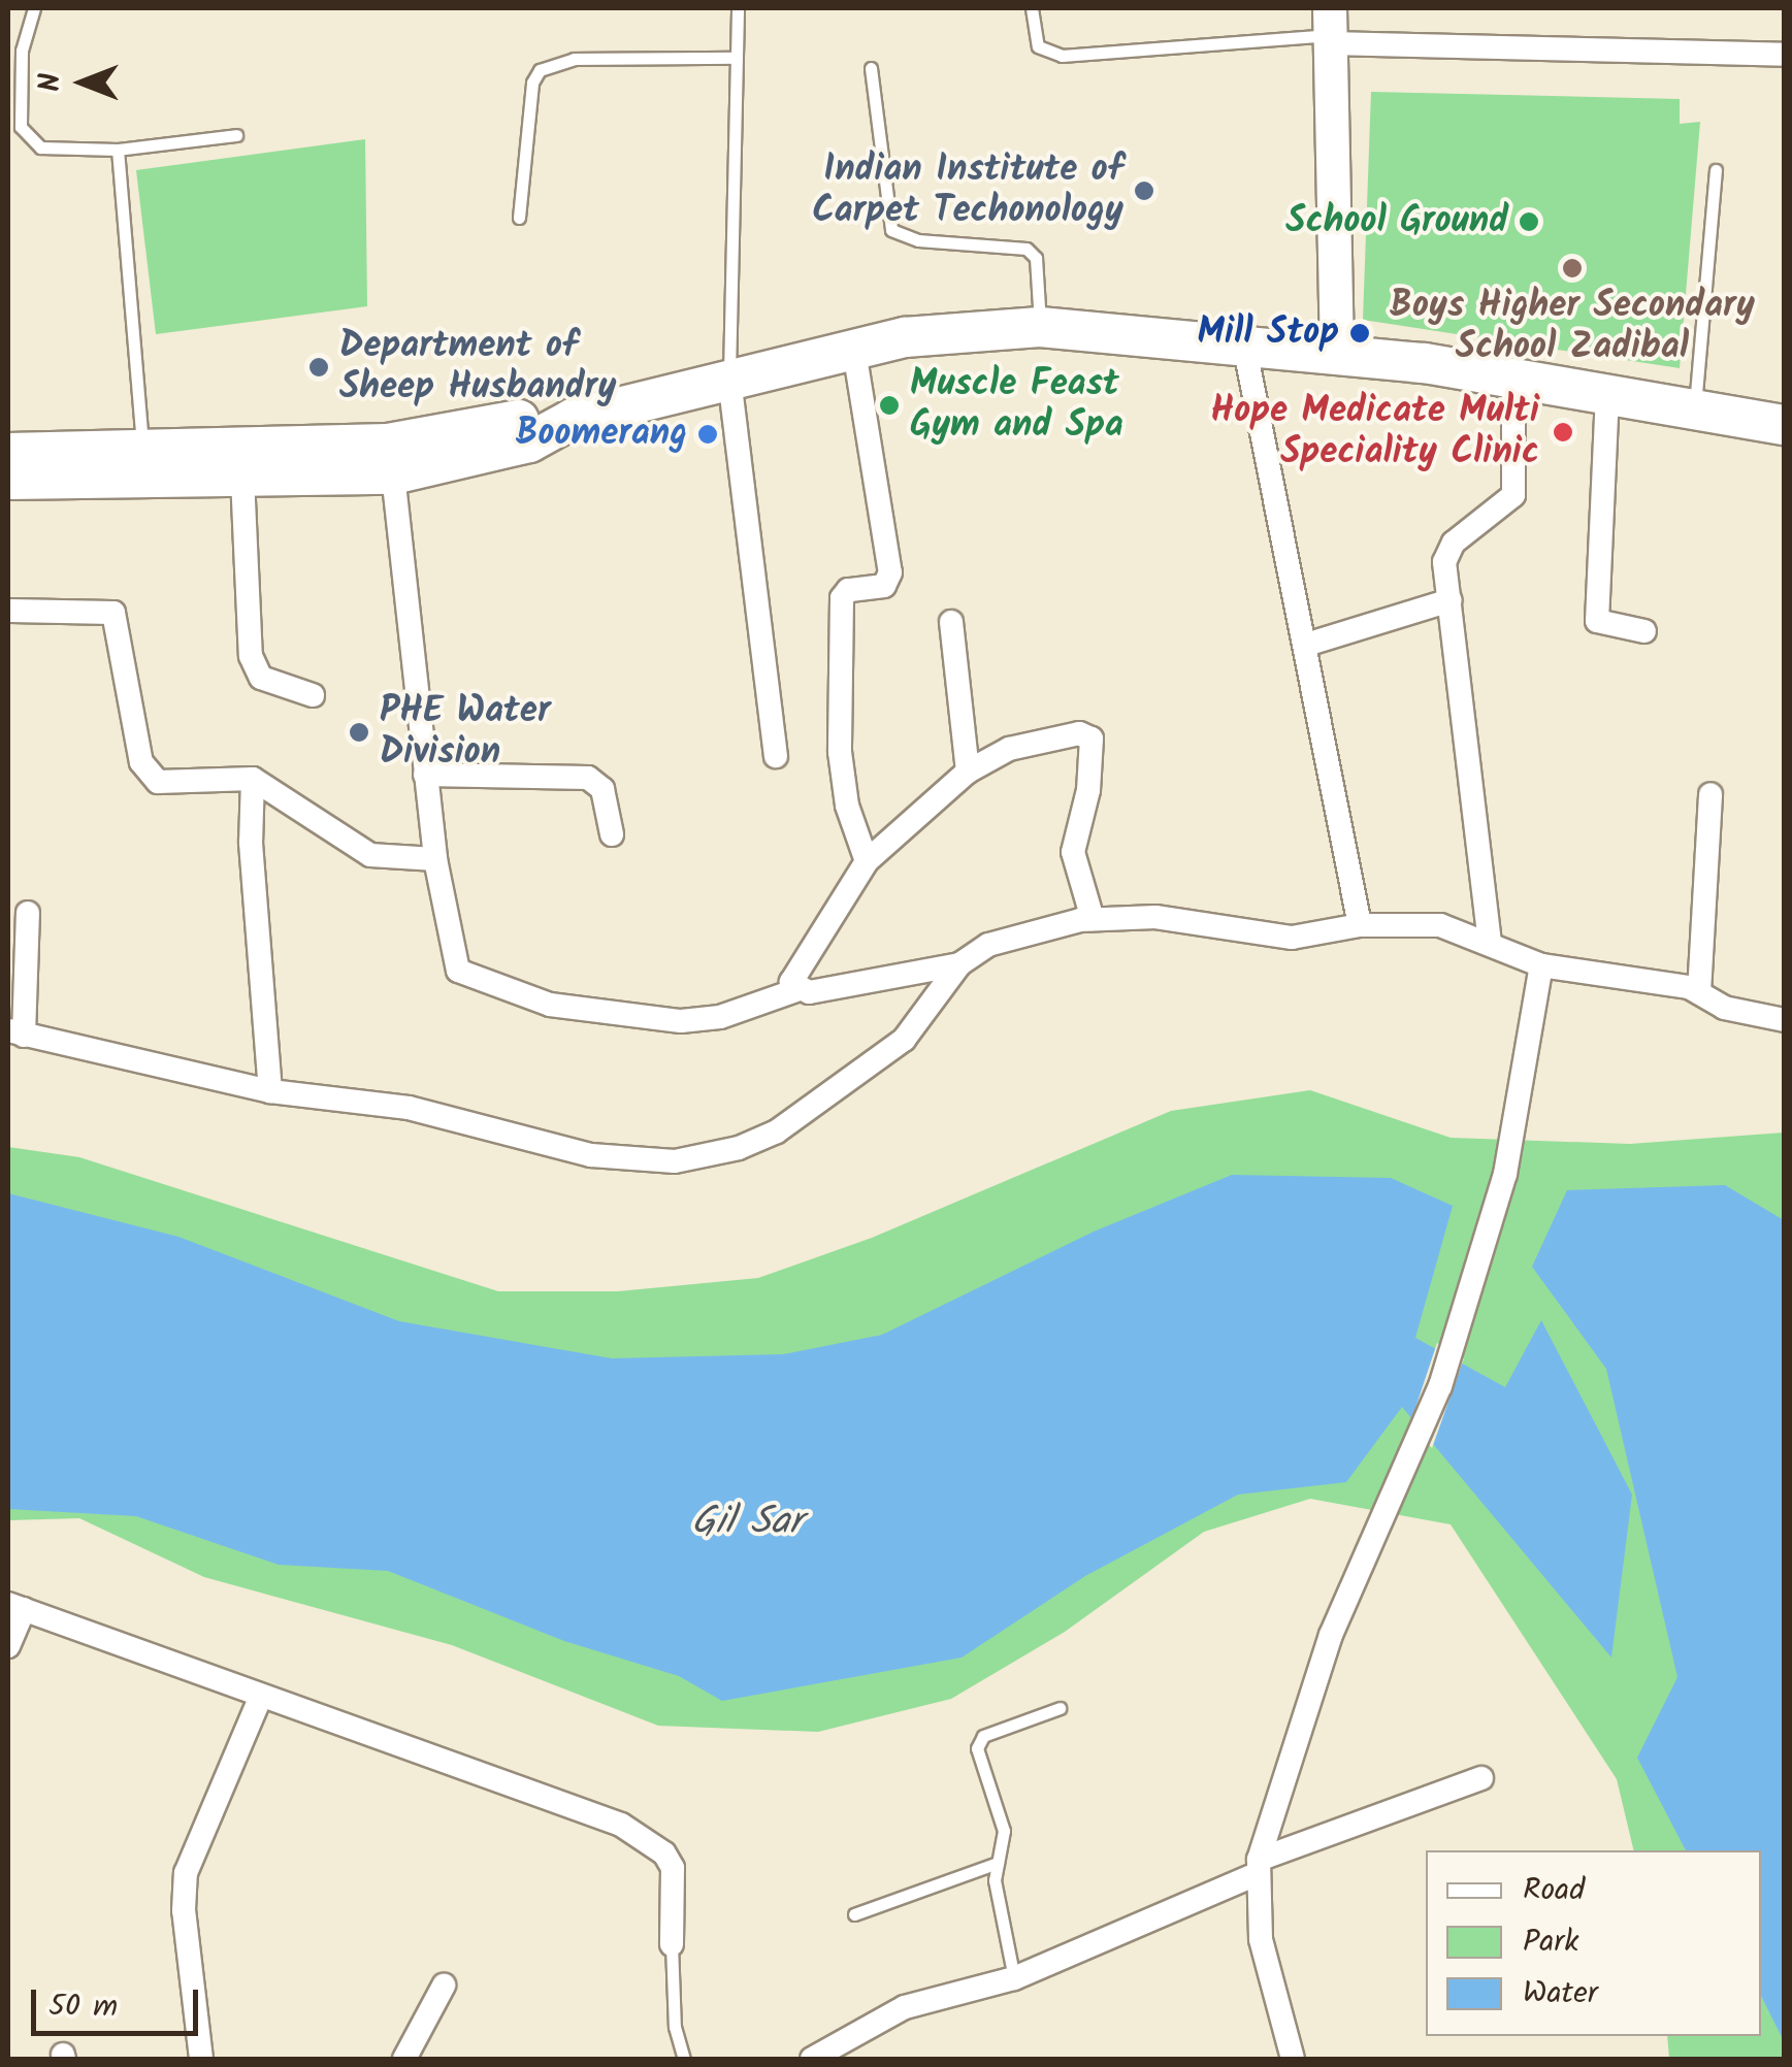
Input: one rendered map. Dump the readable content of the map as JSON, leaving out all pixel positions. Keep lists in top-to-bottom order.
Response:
{
  "water": ["Gil Sar"],
  "places": [
    "Indian Institute of Carpet Techonology",
    "School Ground",
    "Boys Higher Secondary School Zadibal",
    "Mill Stop",
    "Department of Sheep Husbandry",
    "Muscle Feast Gym and Spa",
    "Hope Medicate Multi Speciality Clinic",
    "Boomerang",
    "PHE Water Division"
  ],
  "legend": ["Road", "Park", "Water"],
  "scale_bar": "50 m",
  "north": "left"
}
